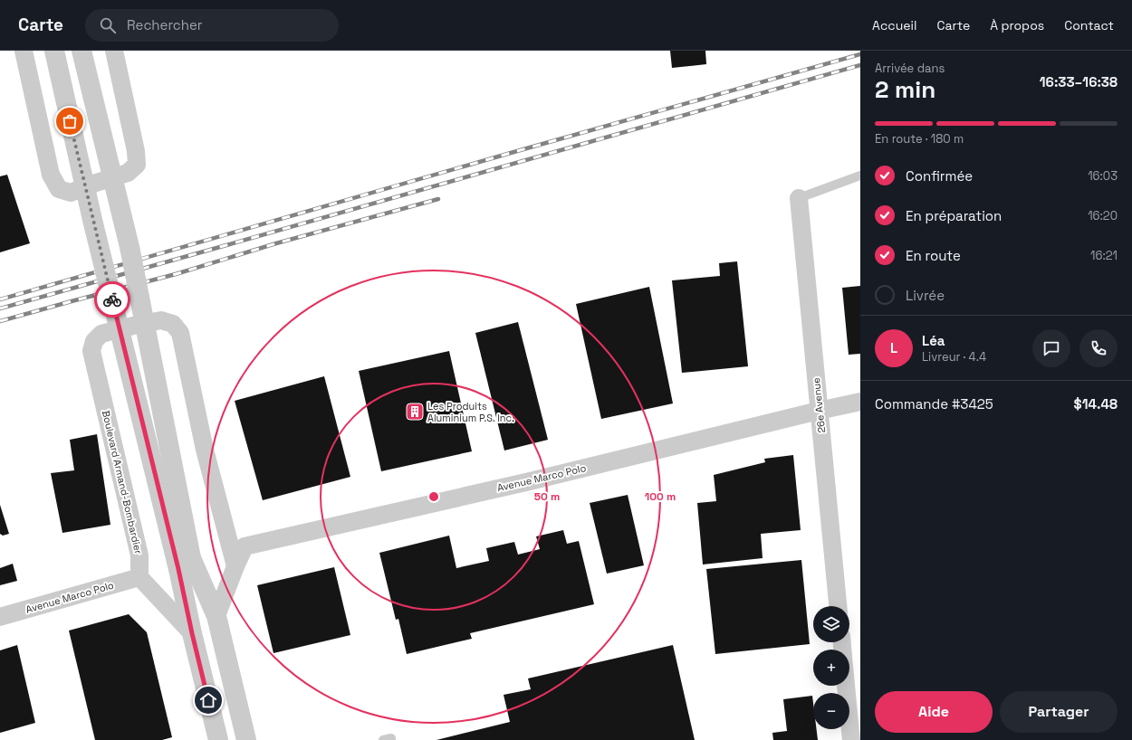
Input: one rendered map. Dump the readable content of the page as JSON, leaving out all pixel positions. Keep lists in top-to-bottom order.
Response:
{
  "streets": {
    "street": ["26e Avenue", "Avenue Marco Polo", "Boulevard Armand-Bombardier"]
  },
  "crossings": [
    ["26e Avenue", "Avenue Marco Polo"],
    ["Avenue Marco Polo", "Boulevard Armand-Bombardier"]
  ],
  "places": {
    "building": ["Les Produits Aluminium P.S. Inc."]
  },
  "page": {
    "header": "Carte",
    "search": "Rechercher",
    "nav": [
      "Accueil",
      "Carte",
      "À propos",
      "Contact"
    ],
    "heading": ["2 min", "Arrivée dans", "16:33–16:38"],
    "panel": [
      "Léa",
      "Livreur · 4.4",
      "Commande #3425",
      "$14.48"
    ],
    "bar": "En route · 180 m",
    "list": [
      ["Confirmée", "16:03"],
      ["En préparation", "16:20"],
      ["En route", "16:21"],
      "Livrée"
    ],
    "round": "L",
    "map_buttons": ["+", "−"],
    "buttons": ["Aide", "Partager"]
  },
  "rings": ["50 m", "100 m"]
}
